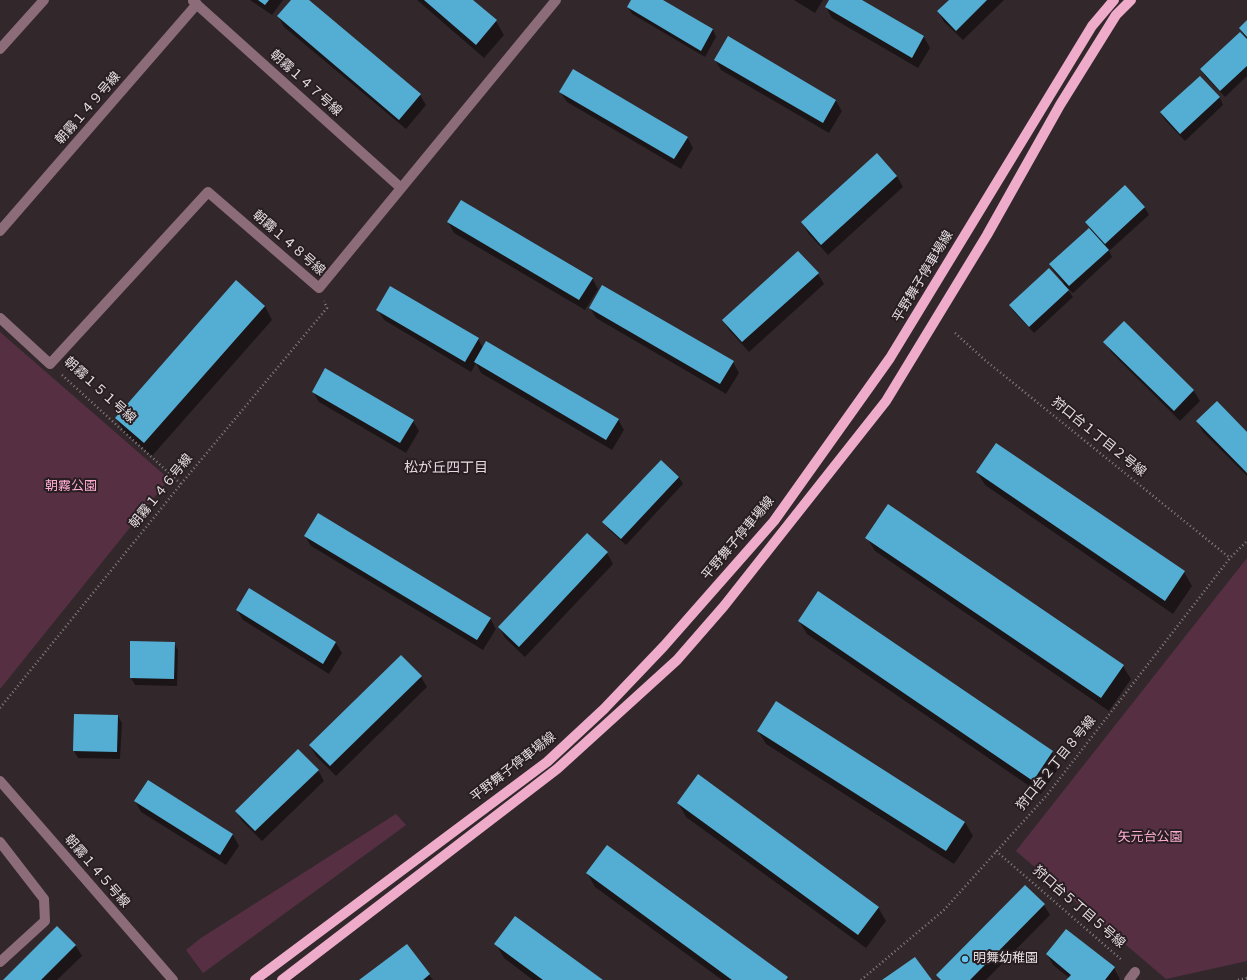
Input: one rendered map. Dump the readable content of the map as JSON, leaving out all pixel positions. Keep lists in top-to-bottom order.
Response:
{
  "streets": {
    "main road": ["平野舞子停車場線"],
    "street": [
      "朝霧１４７号線",
      "朝霧１４９号線",
      "朝霧１４８号線",
      "朝霧１５１号線",
      "朝霧１４５号線"
    ],
    "path": [
      "狩口台１丁目２号線",
      "朝霧１４６号線",
      "狩口台２丁目８号線",
      "狩口台５丁目５号線"
    ]
  },
  "crossings": [
    ["朝霧１４７号線", "朝霧１４９号線"],
    ["朝霧１４７号線", "朝霧１４８号線"],
    ["朝霧１４８号線", "朝霧１５１号線"],
    ["朝霧１４８号線", "朝霧１４６号線"],
    ["朝霧１５１号線", "朝霧１４６号線"],
    ["狩口台１丁目２号線", "狩口台２丁目８号線"],
    ["狩口台２丁目８号線", "狩口台５丁目５号線"]
  ],
  "districts": ["松が丘四丁目"],
  "parks": ["朝霧公園", "矢元台公園"],
  "places": ["明舞幼稚園"]
}
